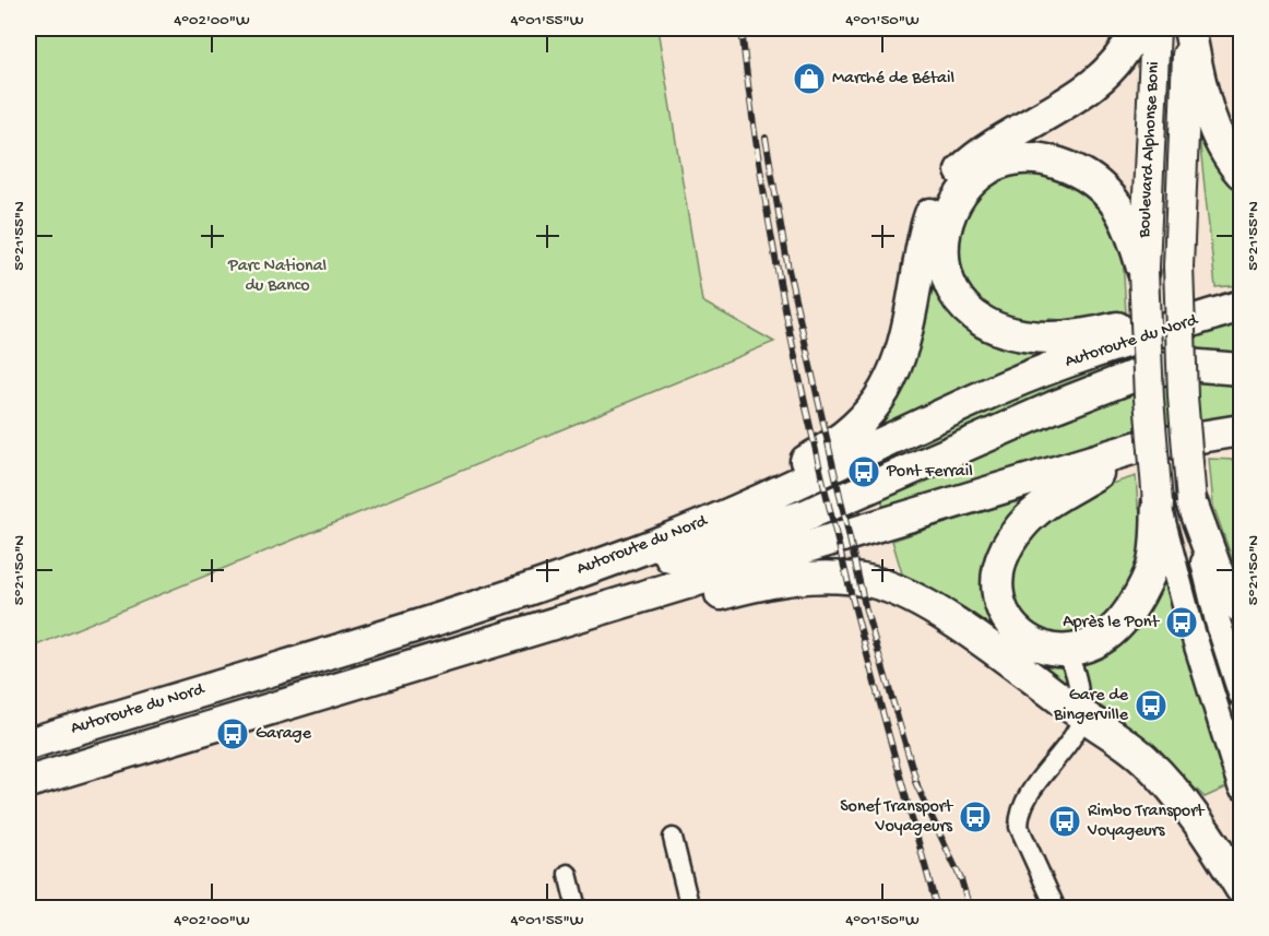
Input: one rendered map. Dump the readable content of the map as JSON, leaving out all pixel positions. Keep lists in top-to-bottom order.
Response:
{
  "streets": {
    "highway": ["Autoroute du Nord"],
    "main road": ["Boulevard Alphonse Boni"]
  },
  "parks": ["Parc National du Banco"],
  "places": {
    "shop": ["Marché de Bétail"],
    "bus stop": [
      "Pont Ferrail",
      "Après le Pont",
      "Gare de Bingerville",
      "Garage",
      "Sonef Transport Voyageurs",
      "Rimbo Transport Voyageurs"
    ]
  },
  "coordinates": [
    "4°02'00\"W",
    "4°01'55\"W",
    "4°01'50\"W",
    "5°21'55\"N",
    "5°21'50\"N"
  ]
}
